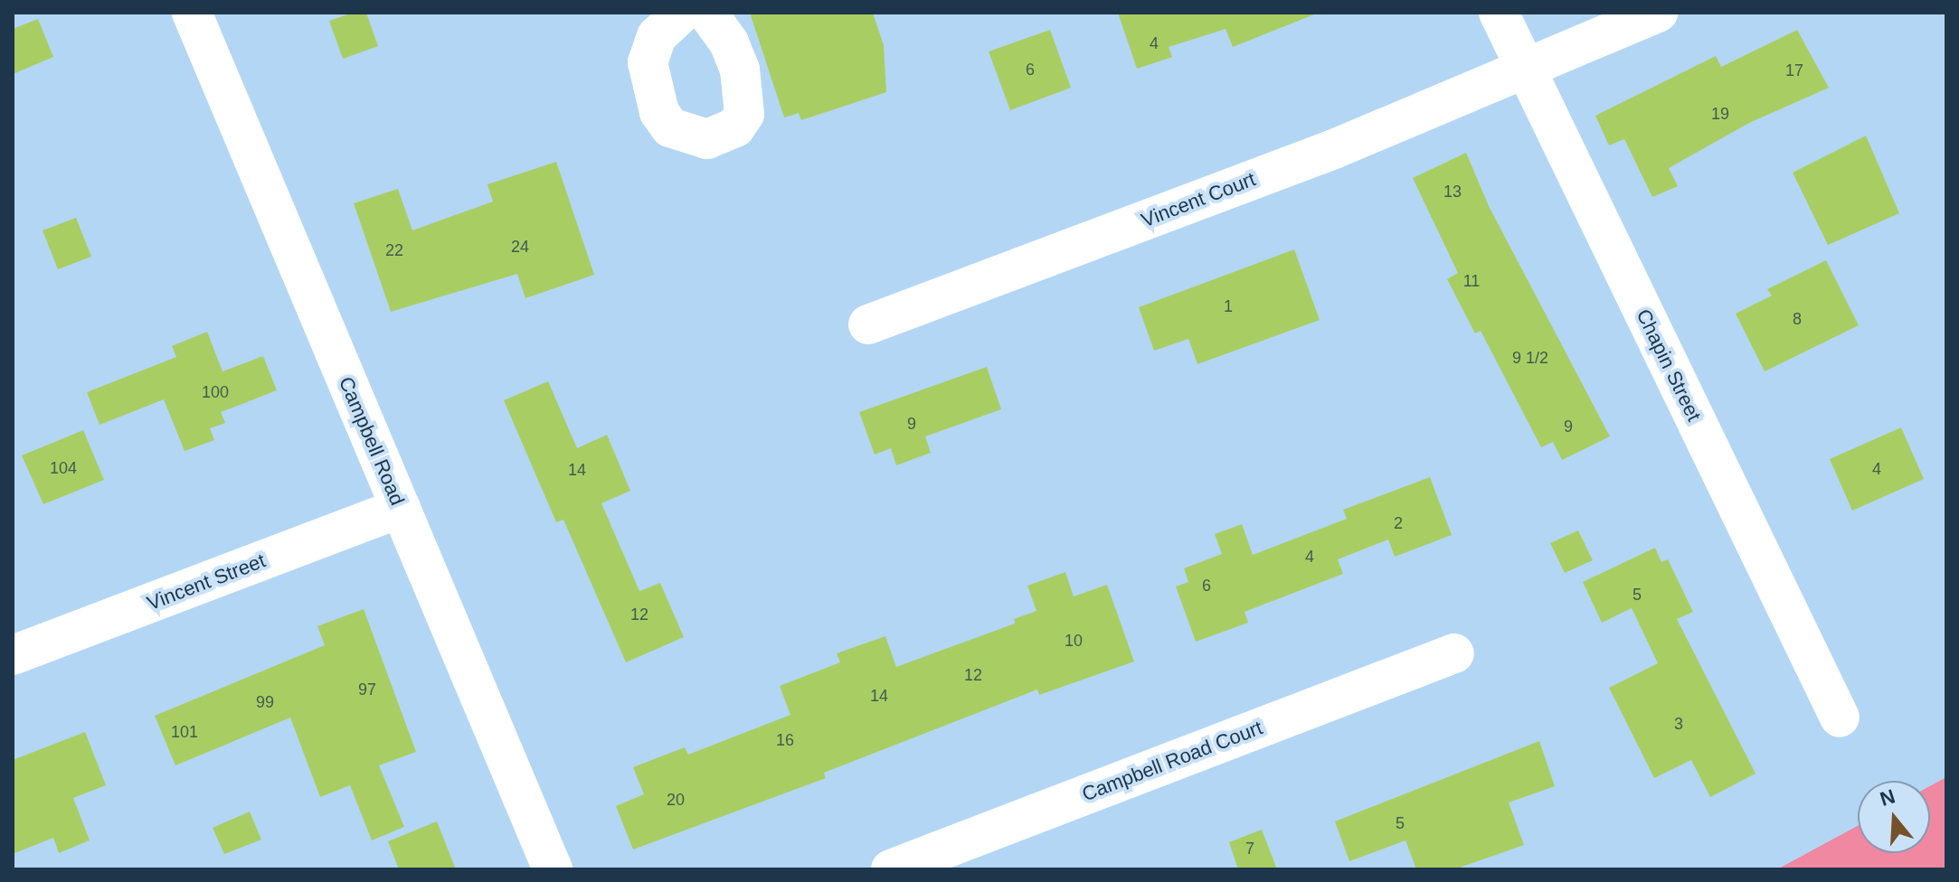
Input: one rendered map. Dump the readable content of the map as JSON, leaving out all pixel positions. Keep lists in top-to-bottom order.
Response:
{
  "streets": {
    "street": [
      "Vincent Court",
      "Chapin Street",
      "Campbell Road",
      "Vincent Street",
      "Campbell Road Court"
    ]
  },
  "crossings": [
    ["Vincent Court", "Chapin Street"],
    ["Campbell Road", "Vincent Street"]
  ],
  "house_numbers": [
    "4",
    "6",
    "17",
    "19",
    "13",
    "24",
    "22",
    "11",
    "1",
    "8",
    "9 1/2",
    "100",
    "9",
    "9",
    "104",
    "4",
    "14",
    "2",
    "4",
    "6",
    "5",
    "12",
    "10",
    "12",
    "97",
    "14",
    "99",
    "3",
    "101",
    "16",
    "20",
    "5",
    "7"
  ],
  "north": "top"
}
